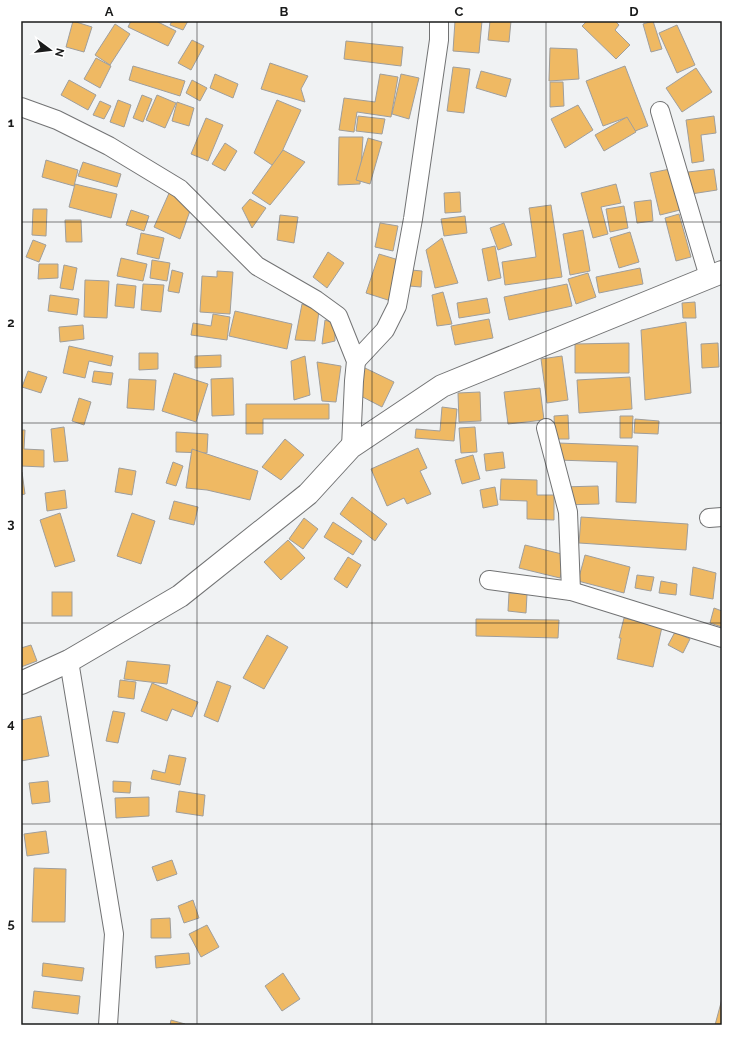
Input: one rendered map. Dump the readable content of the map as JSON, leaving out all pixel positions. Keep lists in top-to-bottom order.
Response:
{
  "north": "right",
  "grid": {
    "columns": [
      "A",
      "B",
      "C",
      "D"
    ],
    "rows": [
      "1",
      "2",
      "3",
      "4",
      "5"
    ]
  }
}
